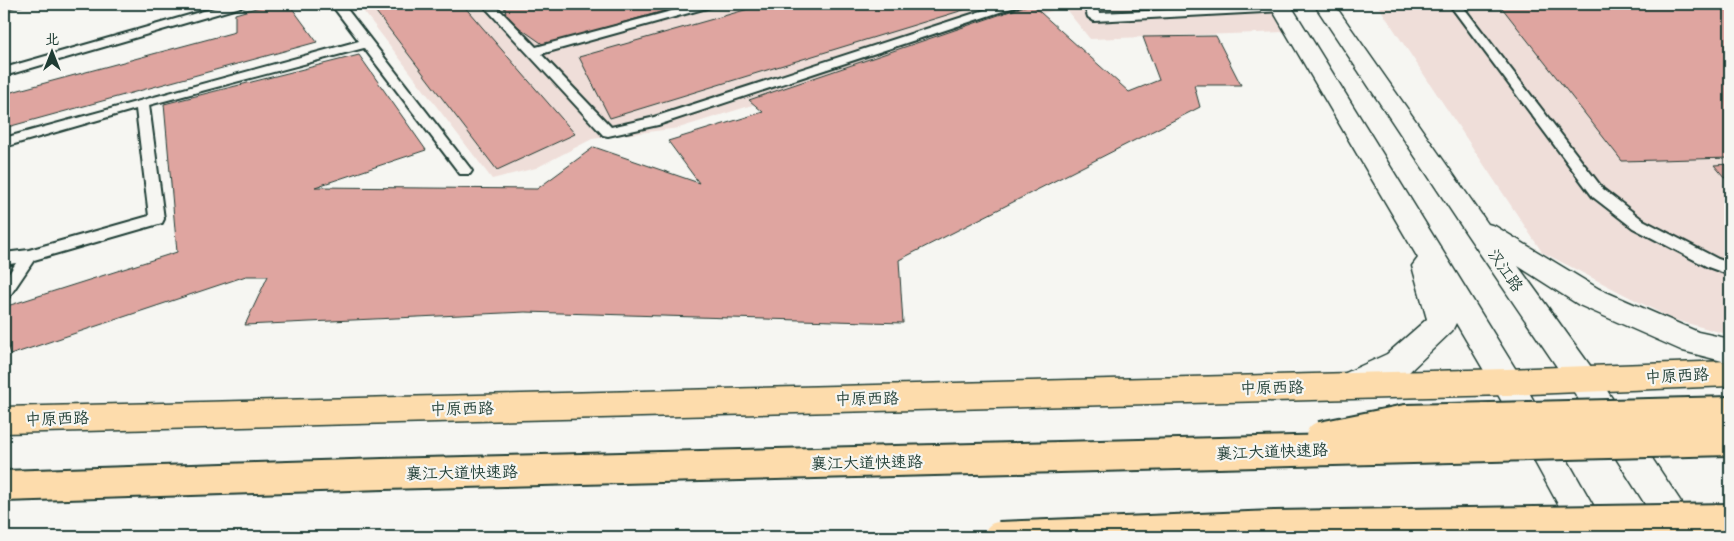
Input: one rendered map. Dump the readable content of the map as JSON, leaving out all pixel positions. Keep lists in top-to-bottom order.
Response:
{
  "streets": {
    "main road": ["汉江路", "中原西路", "襄江大道快速路"]
  },
  "crossings": [
    ["汉江路", "中原西路"]
  ],
  "north": "top"
}
